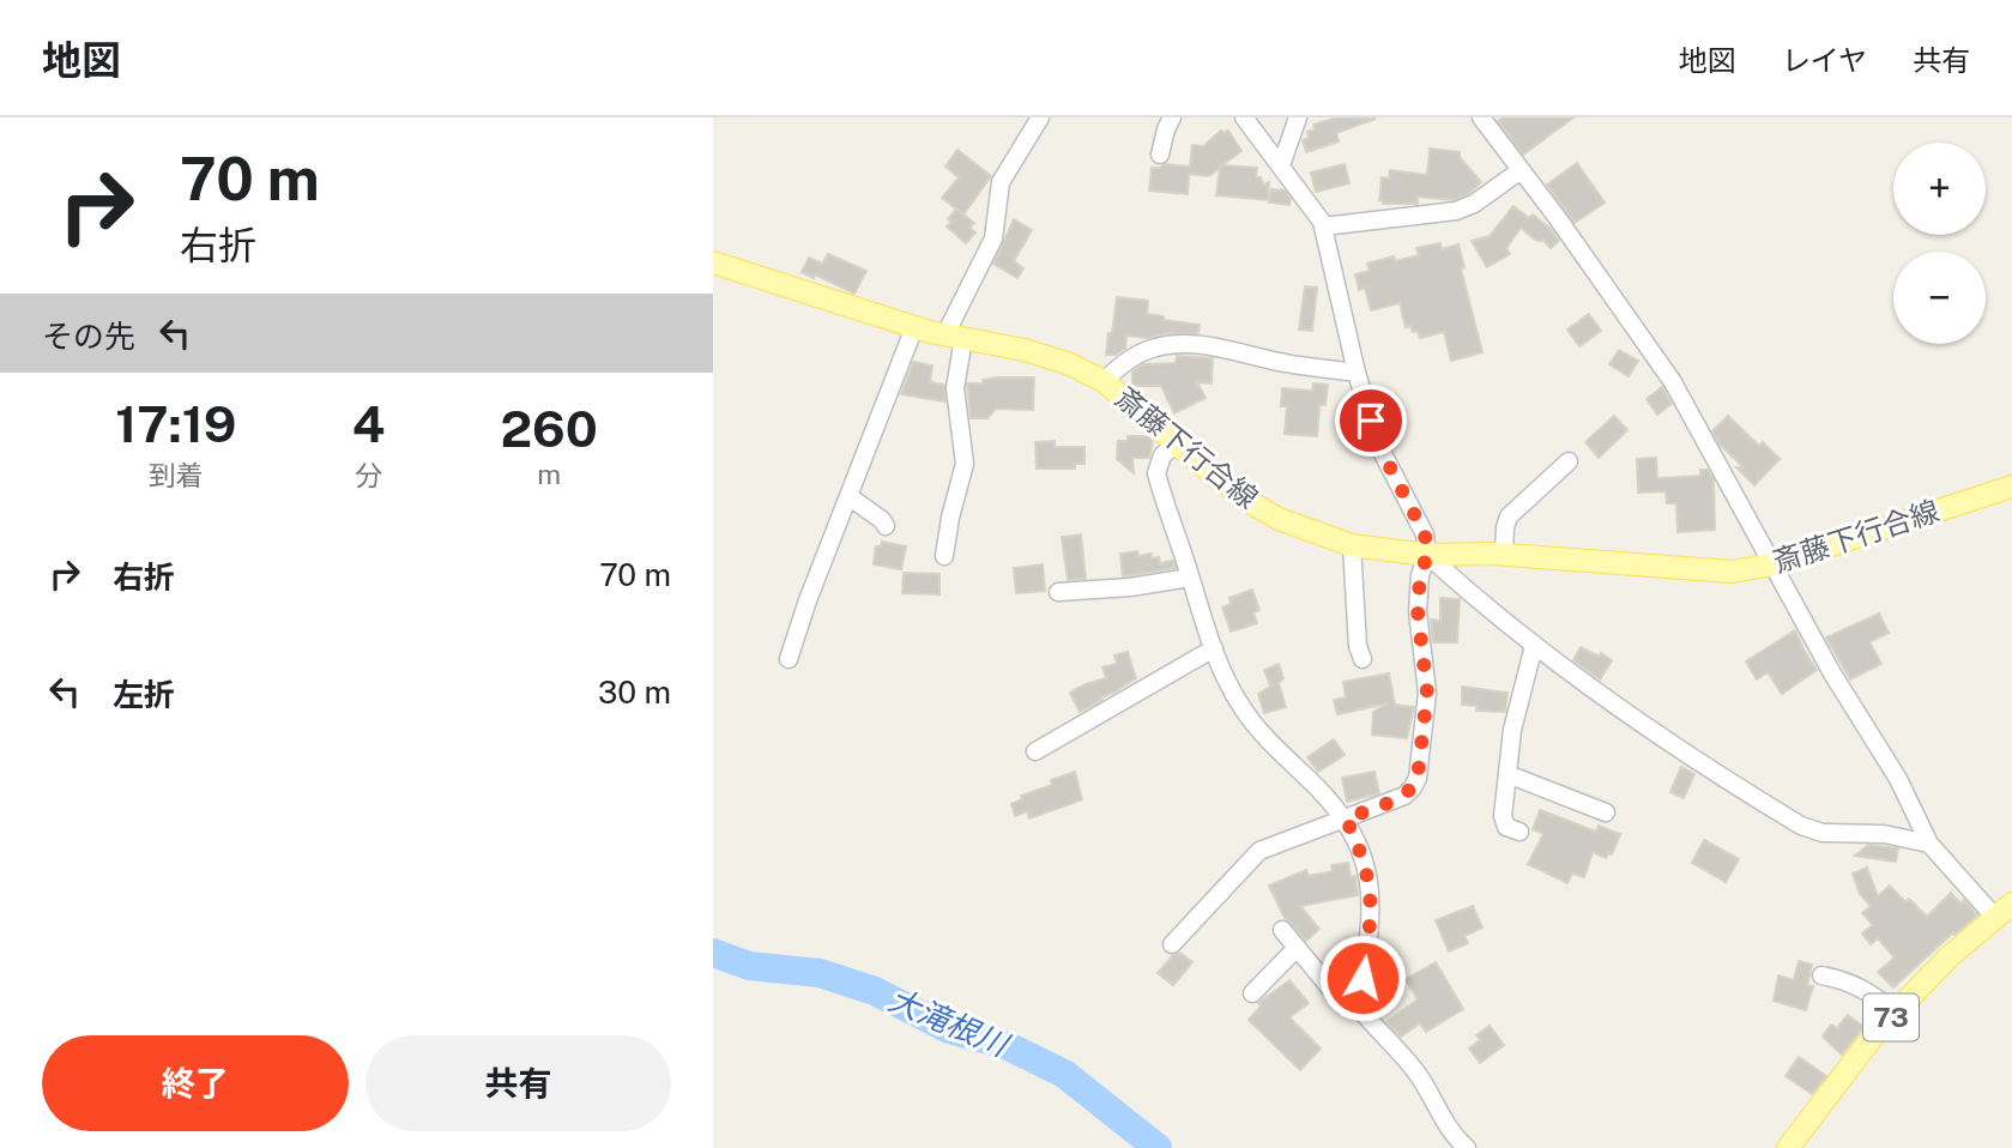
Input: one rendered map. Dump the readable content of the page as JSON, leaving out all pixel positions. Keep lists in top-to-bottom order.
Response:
{
  "streets": {
    "main road": ["斎藤下行合線", "73"]
  },
  "water": ["大滝根川"],
  "page": {
    "header": "地図",
    "nav": ["地図", "レイヤ", "共有"],
    "turn": ["70 m", "右折"],
    "map_buttons": ["+", "−"],
    "then": "その先",
    "eta": [
      "17:19",
      "到着",
      "4",
      "分",
      "260",
      "m"
    ],
    "list": [
      {
        "name": "右折",
        "value": "70 m"
      },
      {
        "name": "左折",
        "value": "30 m"
      }
    ],
    "buttons": ["終了", "共有"]
  }
}
